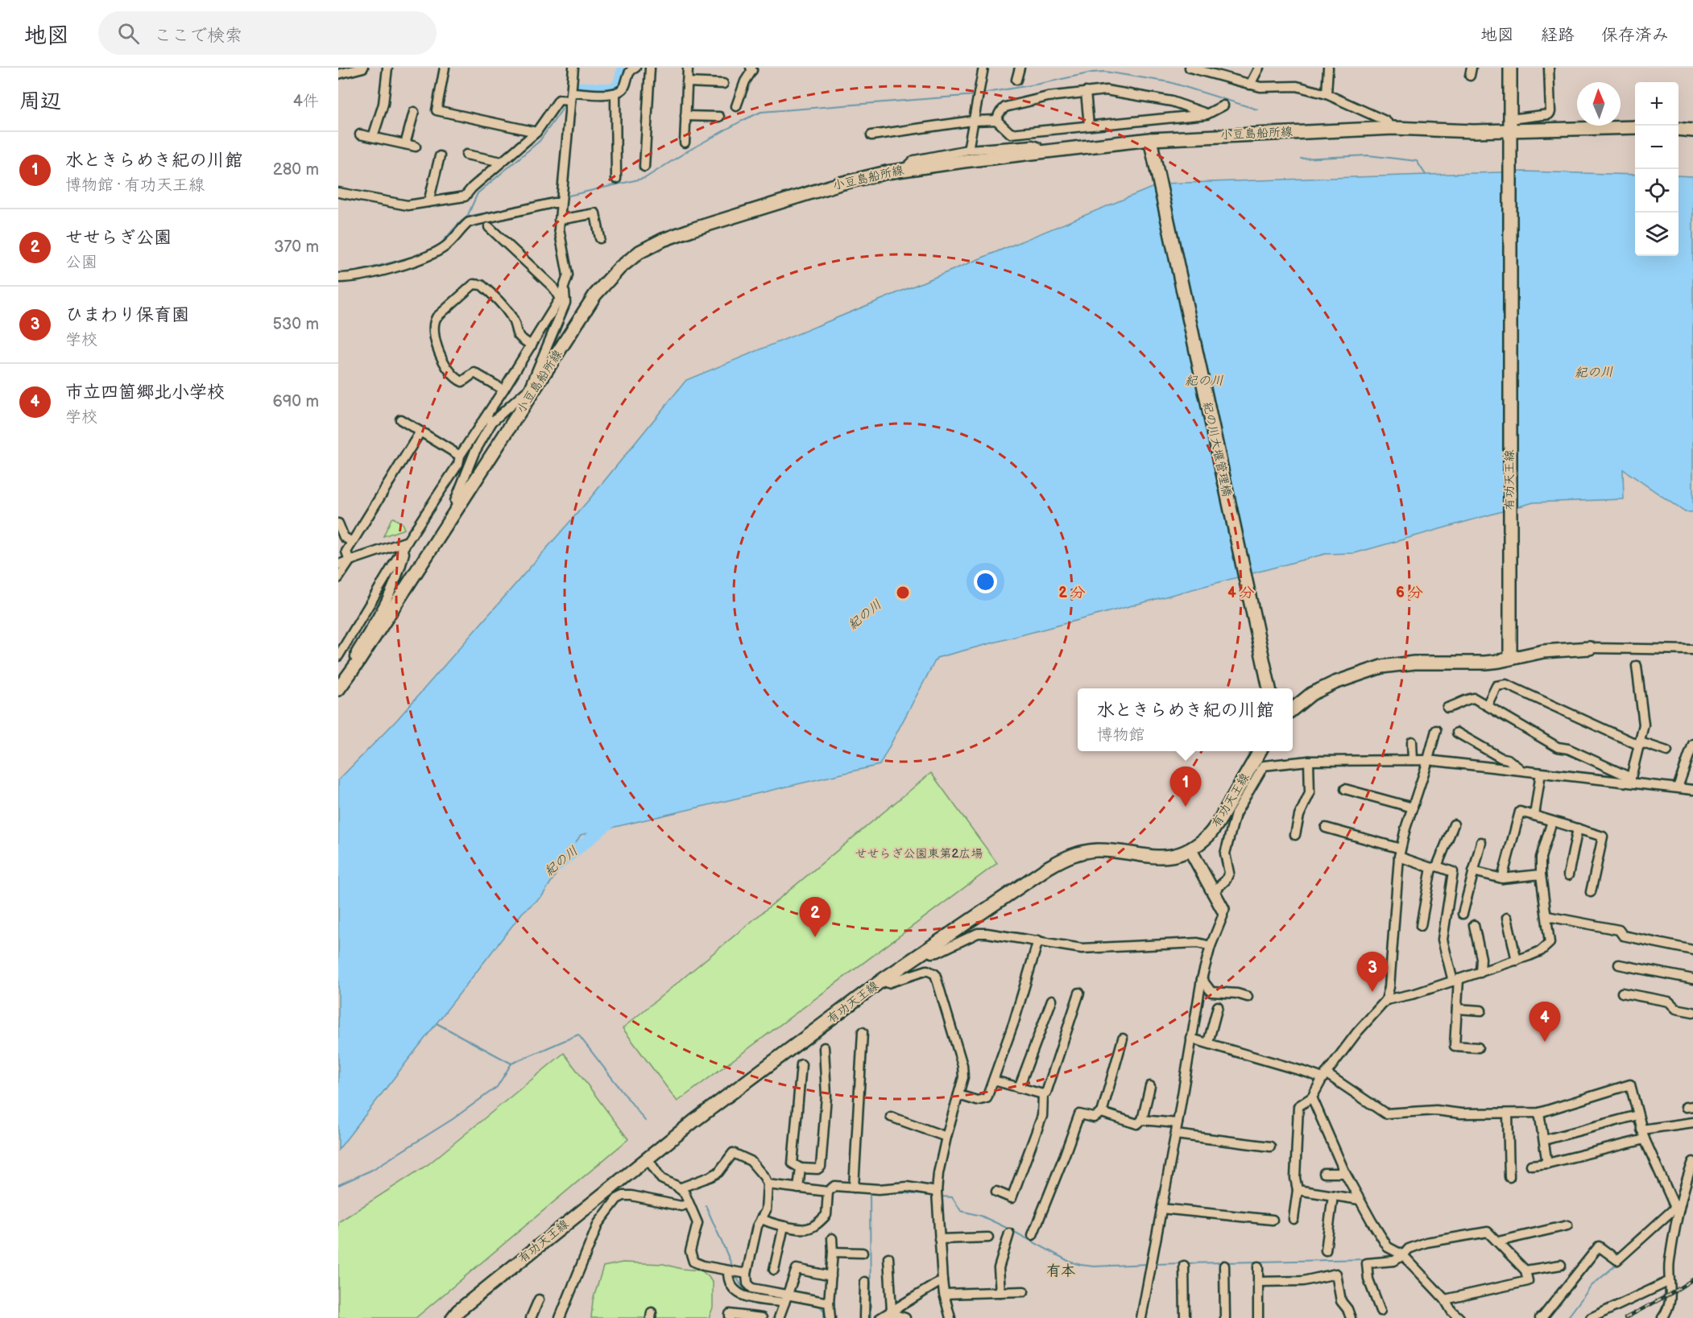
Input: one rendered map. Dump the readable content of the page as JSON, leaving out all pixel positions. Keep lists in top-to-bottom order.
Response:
{
  "streets": {
    "main road": ["小豆島船所線", "紀の川大堰管理橋", "有功天王線"]
  },
  "crossings": [
    ["小豆島船所線", "紀の川大堰管理橋"],
    ["小豆島船所線", "有功天王線"]
  ],
  "districts": ["有本"],
  "water": ["紀の川"],
  "parks": ["せせらぎ公園東第2広場"],
  "north": "top",
  "page": {
    "header": "地図",
    "search": "ここで検索",
    "nav": ["地図", "経路", "保存済み"],
    "heading": ["周辺", "4件"],
    "map_buttons": ["+", "−"],
    "list": [
      {
        "mark": "1",
        "name": "水ときらめき紀の川館",
        "note": "博物館 · 有功天王線",
        "value": "280 m"
      },
      {
        "mark": "2",
        "name": "せせらぎ公園",
        "note": "公園",
        "value": "370 m"
      },
      {
        "mark": "3",
        "name": "ひまわり保育園",
        "note": "学校",
        "value": "530 m"
      },
      {
        "mark": "4",
        "name": "市立四箇郷北小学校",
        "note": "学校",
        "value": "690 m"
      }
    ],
    "popup": ["水ときらめき紀の川館", "博物館"],
    "pins": [
      "1",
      "2",
      "3",
      "4"
    ]
  },
  "rings": ["2 分", "4 分", "6 分"]
}
